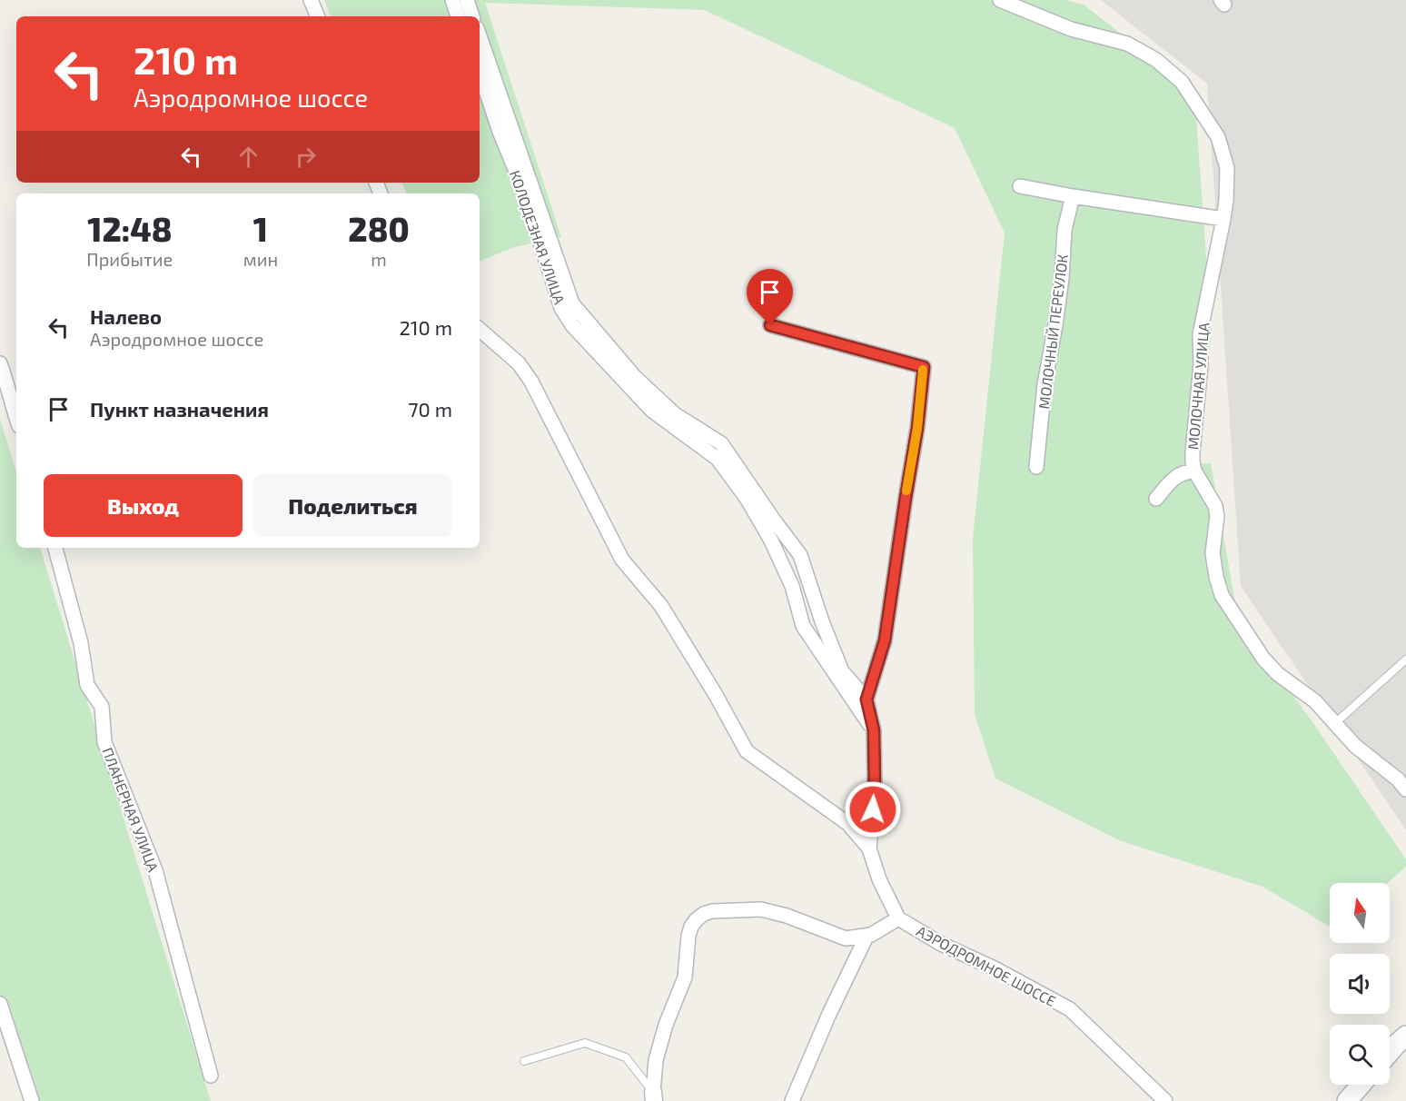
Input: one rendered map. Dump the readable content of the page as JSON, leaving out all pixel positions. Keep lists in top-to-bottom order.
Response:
{
  "streets": {
    "street": [
      "КОЛОДЕЗНАЯ УЛИЦА",
      "МОЛОЧНЫЙ ПЕРЕУЛОК",
      "МОЛОЧНАЯ УЛИЦА",
      "ПЛАНЕРНАЯ УЛИЦА",
      "АЭРОДРОМНОЕ ШОССЕ"
    ]
  },
  "crossings": [
    ["КОЛОДЕЗНАЯ УЛИЦА", "АЭРОДРОМНОЕ ШОССЕ"]
  ],
  "north": "top",
  "page": {
    "turn": ["210 m", "Аэродромное шоссе"],
    "eta": [
      "12:48",
      "Прибытие",
      "1",
      "мин",
      "280",
      "m"
    ],
    "list": [
      {
        "name": "Налево",
        "note": "Аэродромное шоссе",
        "value": "210 m"
      },
      {
        "name": "Пункт назначения",
        "value": "70 m"
      }
    ],
    "buttons": ["Выход", "Поделиться"]
  }
}
